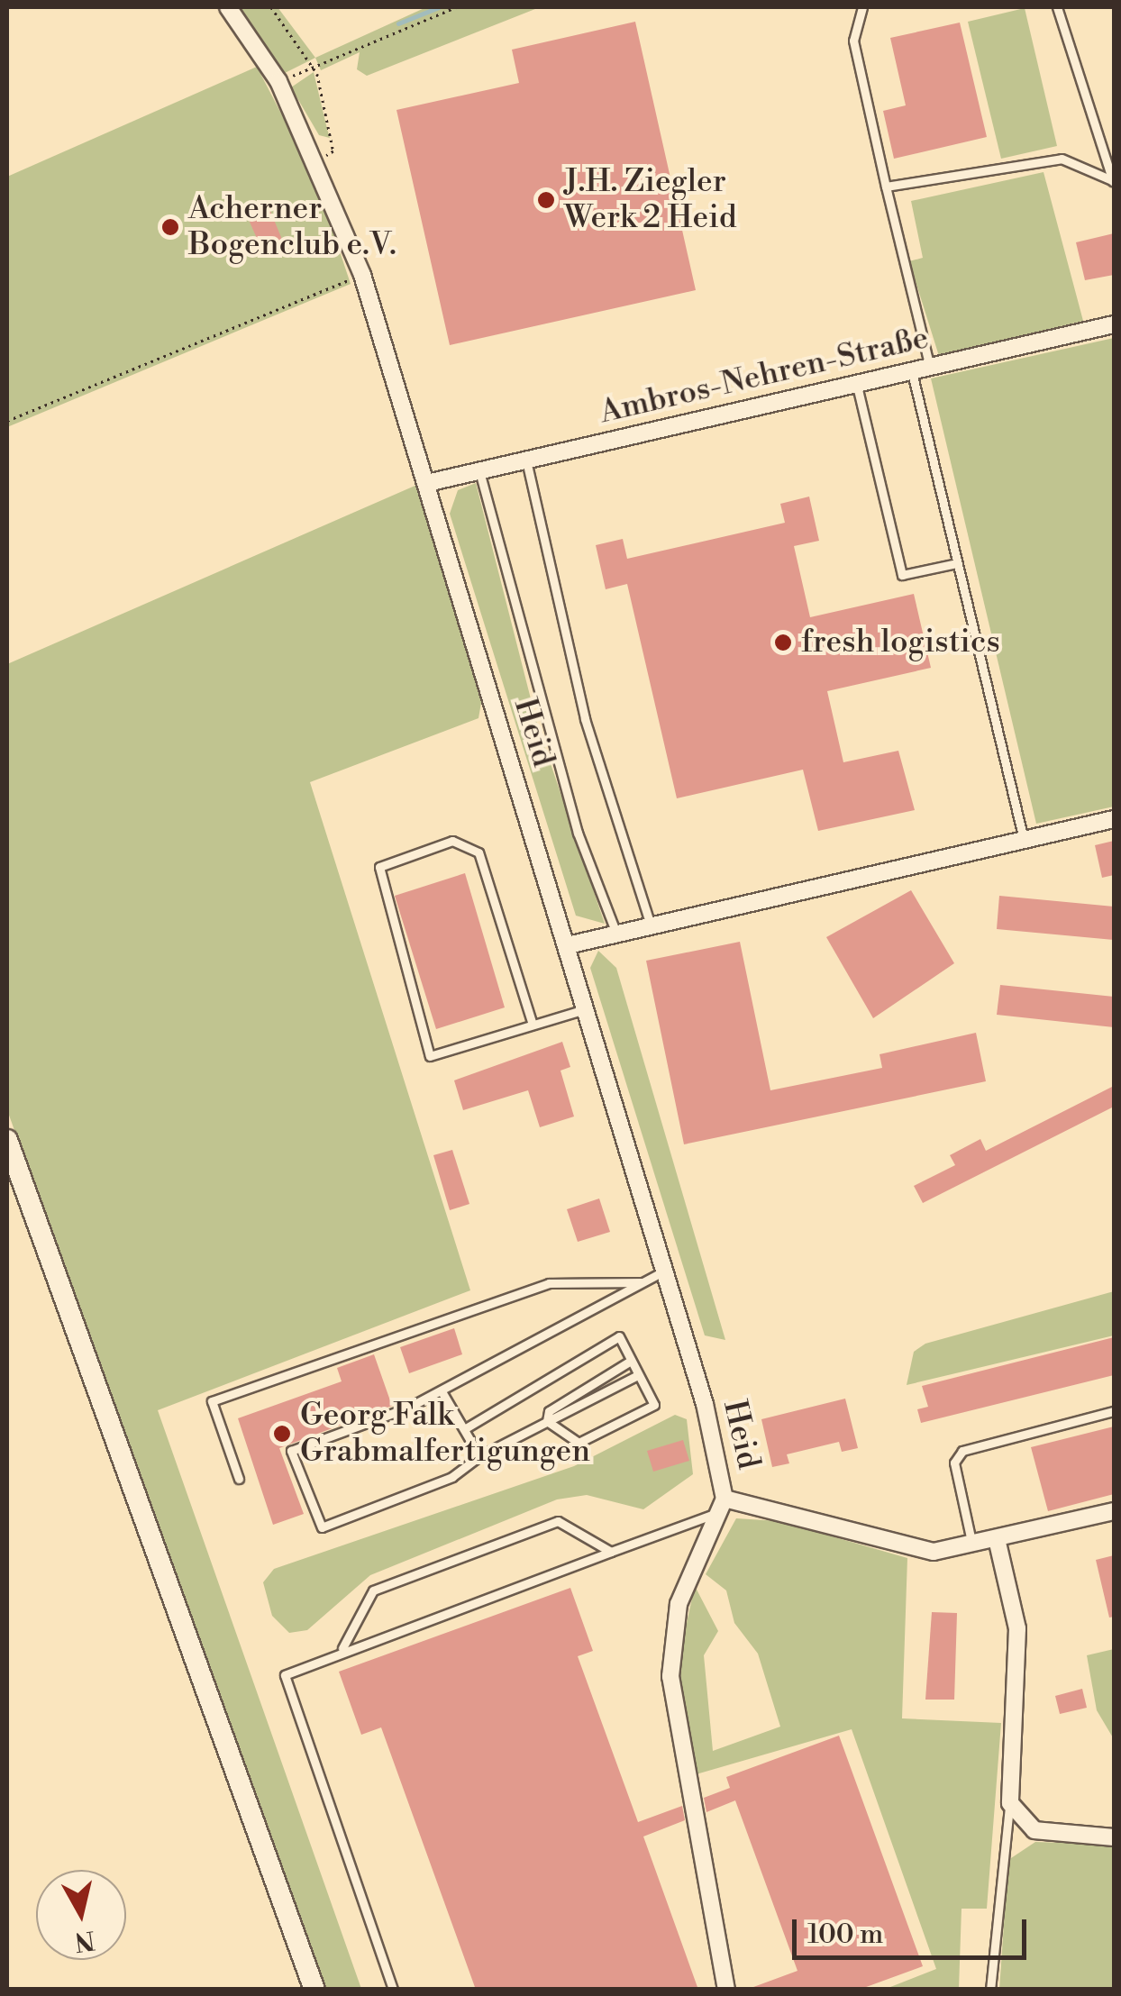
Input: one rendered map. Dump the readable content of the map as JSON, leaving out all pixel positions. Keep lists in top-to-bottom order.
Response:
{
  "streets": {
    "street": ["Ambros-Nehren-Straße", "Heid"]
  },
  "crossings": [
    ["Ambros-Nehren-Straße", "Heid"]
  ],
  "places": [
    "J.H. Ziegler Werk 2 Heid",
    "Acherner Bogenclub e.V.",
    "fresh logistics",
    "Georg Falk Grabmalfertigungen"
  ],
  "scale_bar": "100 m",
  "north": "bottom"
}
